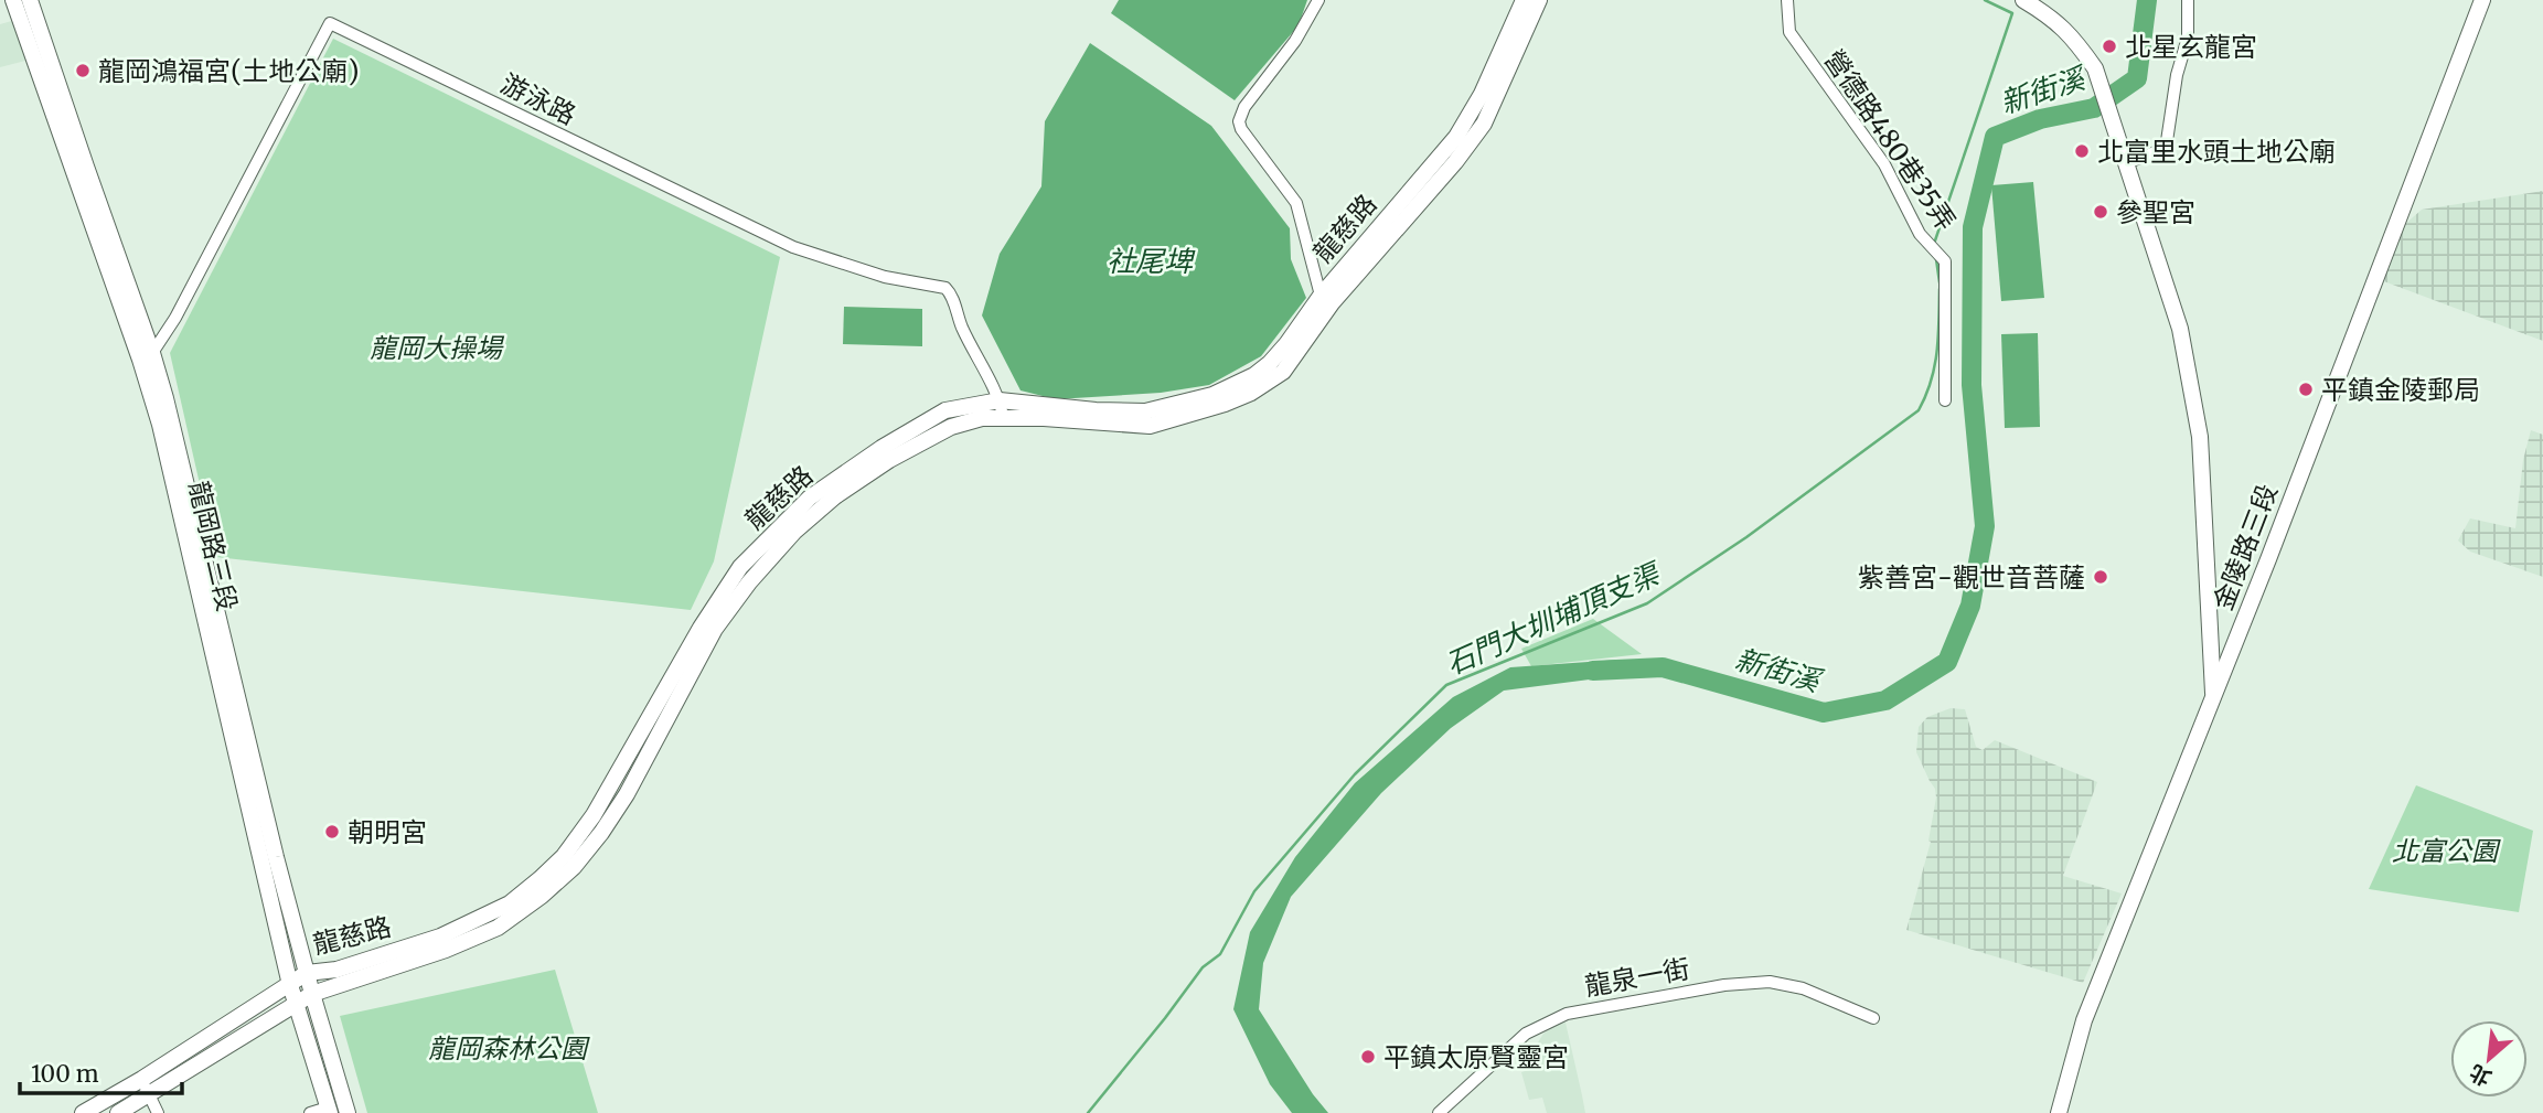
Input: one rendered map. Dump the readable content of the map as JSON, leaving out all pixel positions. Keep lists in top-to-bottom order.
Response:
{
  "streets": {
    "street": [
      "游泳路",
      "營德路480巷35弄",
      "龍慈路",
      "龍岡路三段",
      "金陵路三段",
      "龍泉一街"
    ]
  },
  "crossings": [
    ["游泳路", "龍慈路"],
    ["游泳路", "龍岡路三段"],
    ["龍慈路", "龍岡路三段"]
  ],
  "water": ["新街溪", "社尾埤", "石門大圳埔頂支渠"],
  "parks": ["龍岡大操場", "北富公園", "龍岡森林公園"],
  "places": [
    "北星玄龍宮",
    "龍岡鴻福宮(土地公廟)",
    "北富里水頭土地公廟",
    "參聖宮",
    "平鎮金陵郵局",
    "紫善宮-觀世音菩薩",
    "朝明宮",
    "平鎮太原賢靈宮"
  ],
  "scale_bar": "100 m",
  "north": "bottom left"
}
